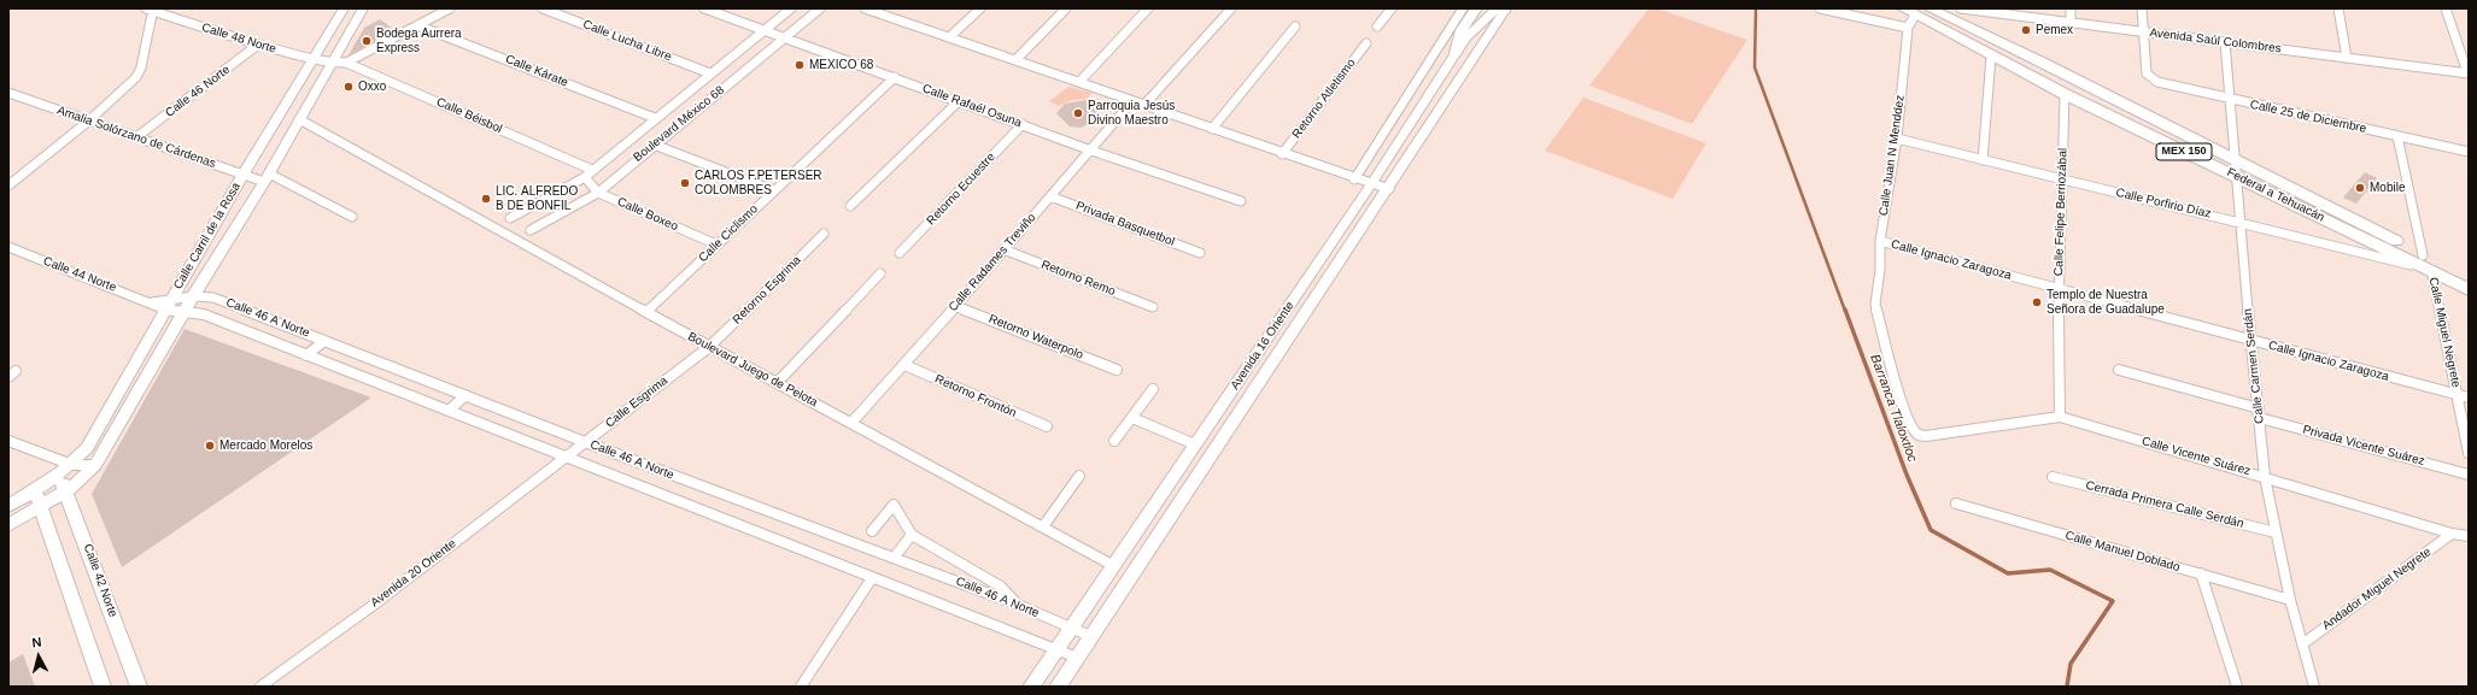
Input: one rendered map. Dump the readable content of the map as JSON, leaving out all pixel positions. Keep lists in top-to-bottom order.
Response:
{
  "streets": {
    "main road": [
      "MEX 150",
      "Federal a Tehuacán",
      "Calle Carril de la Rosa",
      "Avenida 16 Oriente",
      "Calle 42 Norte"
    ],
    "street": [
      "Calle 48 Norte",
      "Calle Lucha Libre",
      "Avenida Saúl Colombres",
      "Calle Kárate",
      "Calle 46 Norte",
      "Retorno Atletismo",
      "Calle Rafaél Osuna",
      "Calle Béisbol",
      "Calle 25 de Diciembre",
      "Boulevard México 68",
      "Amalia Solórzano de Cárdenas",
      "Calle Juan N Menddez",
      "Retorno Ecuestre",
      "Calle Porfirio Díaz",
      "Calle Felipe Berriozábal",
      "Calle Boxeo",
      "Privada Basquetbol",
      "Calle Ciclismo",
      "Calle Ignacio Zaragoza",
      "Calle Radames Treviño",
      "Calle 44 Norte",
      "Retorno Remo",
      "Retorno Esgrima",
      "Calle 46 A Norte",
      "Calle Miguel Negrete",
      "Retorno Waterpolo",
      "Calle Carmen Serdán",
      "Boulevard Juego de Pelota",
      "Retorno Frontón",
      "Calle Esgrima",
      "Privada Vicente Suárez",
      "Calle Vicente Suárez",
      "Cerrada Primera Calle Serdán",
      "Calle Manuel Doblado",
      "Avenida 20 Oriente",
      "Andador Miguel Negrete"
    ]
  },
  "crossings": [
    ["Calle 48 Norte", "Calle 46 Norte"],
    ["Calle 48 Norte", "Calle Béisbol"],
    ["Calle 48 Norte", "Calle Carril de la Rosa"],
    ["Calle Lucha Libre", "Boulevard México 68"],
    ["Avenida Saúl Colombres", "Calle 25 de Diciembre"],
    ["Avenida Saúl Colombres", "Calle Carmen Serdán"],
    ["Calle Kárate", "Boulevard México 68"],
    ["Calle 46 Norte", "Amalia Solórzano de Cárdenas"],
    ["Calle Rafaél Osuna", "Boulevard México 68"],
    ["Calle Rafaél Osuna", "Retorno Ecuestre"],
    ["Calle Rafaél Osuna", "Calle Ciclismo"],
    ["Calle Rafaél Osuna", "Calle Radames Treviño"],
    ["Calle Béisbol", "Boulevard México 68"],
    ["Calle 25 de Diciembre", "Calle Carmen Serdán"],
    ["Boulevard México 68", "Calle Boxeo"],
    ["Amalia Solórzano de Cárdenas", "Calle Carril de la Rosa"],
    ["Calle Juan N Menddez", "Federal a Tehuacán"],
    ["Calle Juan N Menddez", "Calle Porfirio Díaz"],
    ["Calle Juan N Menddez", "Calle Ignacio Zaragoza"],
    ["Calle Juan N Menddez", "Calle Vicente Suárez"],
    ["Federal a Tehuacán", "Calle Porfirio Díaz"],
    ["Federal a Tehuacán", "Calle Felipe Berriozábal"],
    ["Federal a Tehuacán", "Calle Miguel Negrete"],
    ["Federal a Tehuacán", "Calle Carmen Serdán"],
    ["Calle Porfirio Díaz", "Calle Felipe Berriozábal"],
    ["Calle Porfirio Díaz", "Calle Miguel Negrete"],
    ["Calle Porfirio Díaz", "Calle Carmen Serdán"],
    ["Calle Felipe Berriozábal", "Calle Ignacio Zaragoza"],
    ["Calle Felipe Berriozábal", "Calle Vicente Suárez"],
    ["Calle Boxeo", "Calle Ciclismo"],
    ["Privada Basquetbol", "Calle Radames Treviño"],
    ["Calle Ciclismo", "Boulevard Juego de Pelota"],
    ["Calle Carril de la Rosa", "Calle 44 Norte"],
    ["Calle Carril de la Rosa", "Calle 46 A Norte"],
    ["Calle Carril de la Rosa", "Boulevard Juego de Pelota"],
    ["Calle Carril de la Rosa", "Calle 42 Norte"],
    ["Calle Ignacio Zaragoza", "Calle Miguel Negrete"],
    ["Calle Ignacio Zaragoza", "Calle Carmen Serdán"],
    ["Calle Radames Treviño", "Retorno Remo"],
    ["Calle Radames Treviño", "Retorno Waterpolo"],
    ["Calle Radames Treviño", "Boulevard Juego de Pelota"],
    ["Calle Radames Treviño", "Retorno Frontón"],
    ["Calle 44 Norte", "Calle 46 A Norte"],
    ["Retorno Esgrima", "Boulevard Juego de Pelota"],
    ["Retorno Esgrima", "Calle Esgrima"],
    ["Calle 46 A Norte", "Avenida 16 Oriente"],
    ["Calle 46 A Norte", "Calle Esgrima"],
    ["Calle 46 A Norte", "Avenida 20 Oriente"],
    ["Avenida 16 Oriente", "Boulevard Juego de Pelota"],
    ["Calle Carmen Serdán", "Privada Vicente Suárez"],
    ["Calle Carmen Serdán", "Calle Vicente Suárez"],
    ["Calle Carmen Serdán", "Cerrada Primera Calle Serdán"],
    ["Calle Carmen Serdán", "Calle Manuel Doblado"],
    ["Calle Carmen Serdán", "Andador Miguel Negrete"],
    ["Boulevard Juego de Pelota", "Calle Esgrima"],
    ["Calle Esgrima", "Avenida 20 Oriente"],
    ["Calle Vicente Suárez", "Andador Miguel Negrete"]
  ],
  "water": ["Barranca Tlaloxtloc"],
  "places": [
    "Pemex",
    "Bodega Aurrera Express",
    "MEXICO 68",
    "Oxxo",
    "Parroquia Jesús Divino Maestro",
    "CARLOS F.PETERSER COLOMBRES",
    "Mobile",
    "LIC. ALFREDO B DE BONFIL",
    "Templo de Nuestra Señora de Guadalupe",
    "Mercado Morelos"
  ],
  "north": "top"
}
